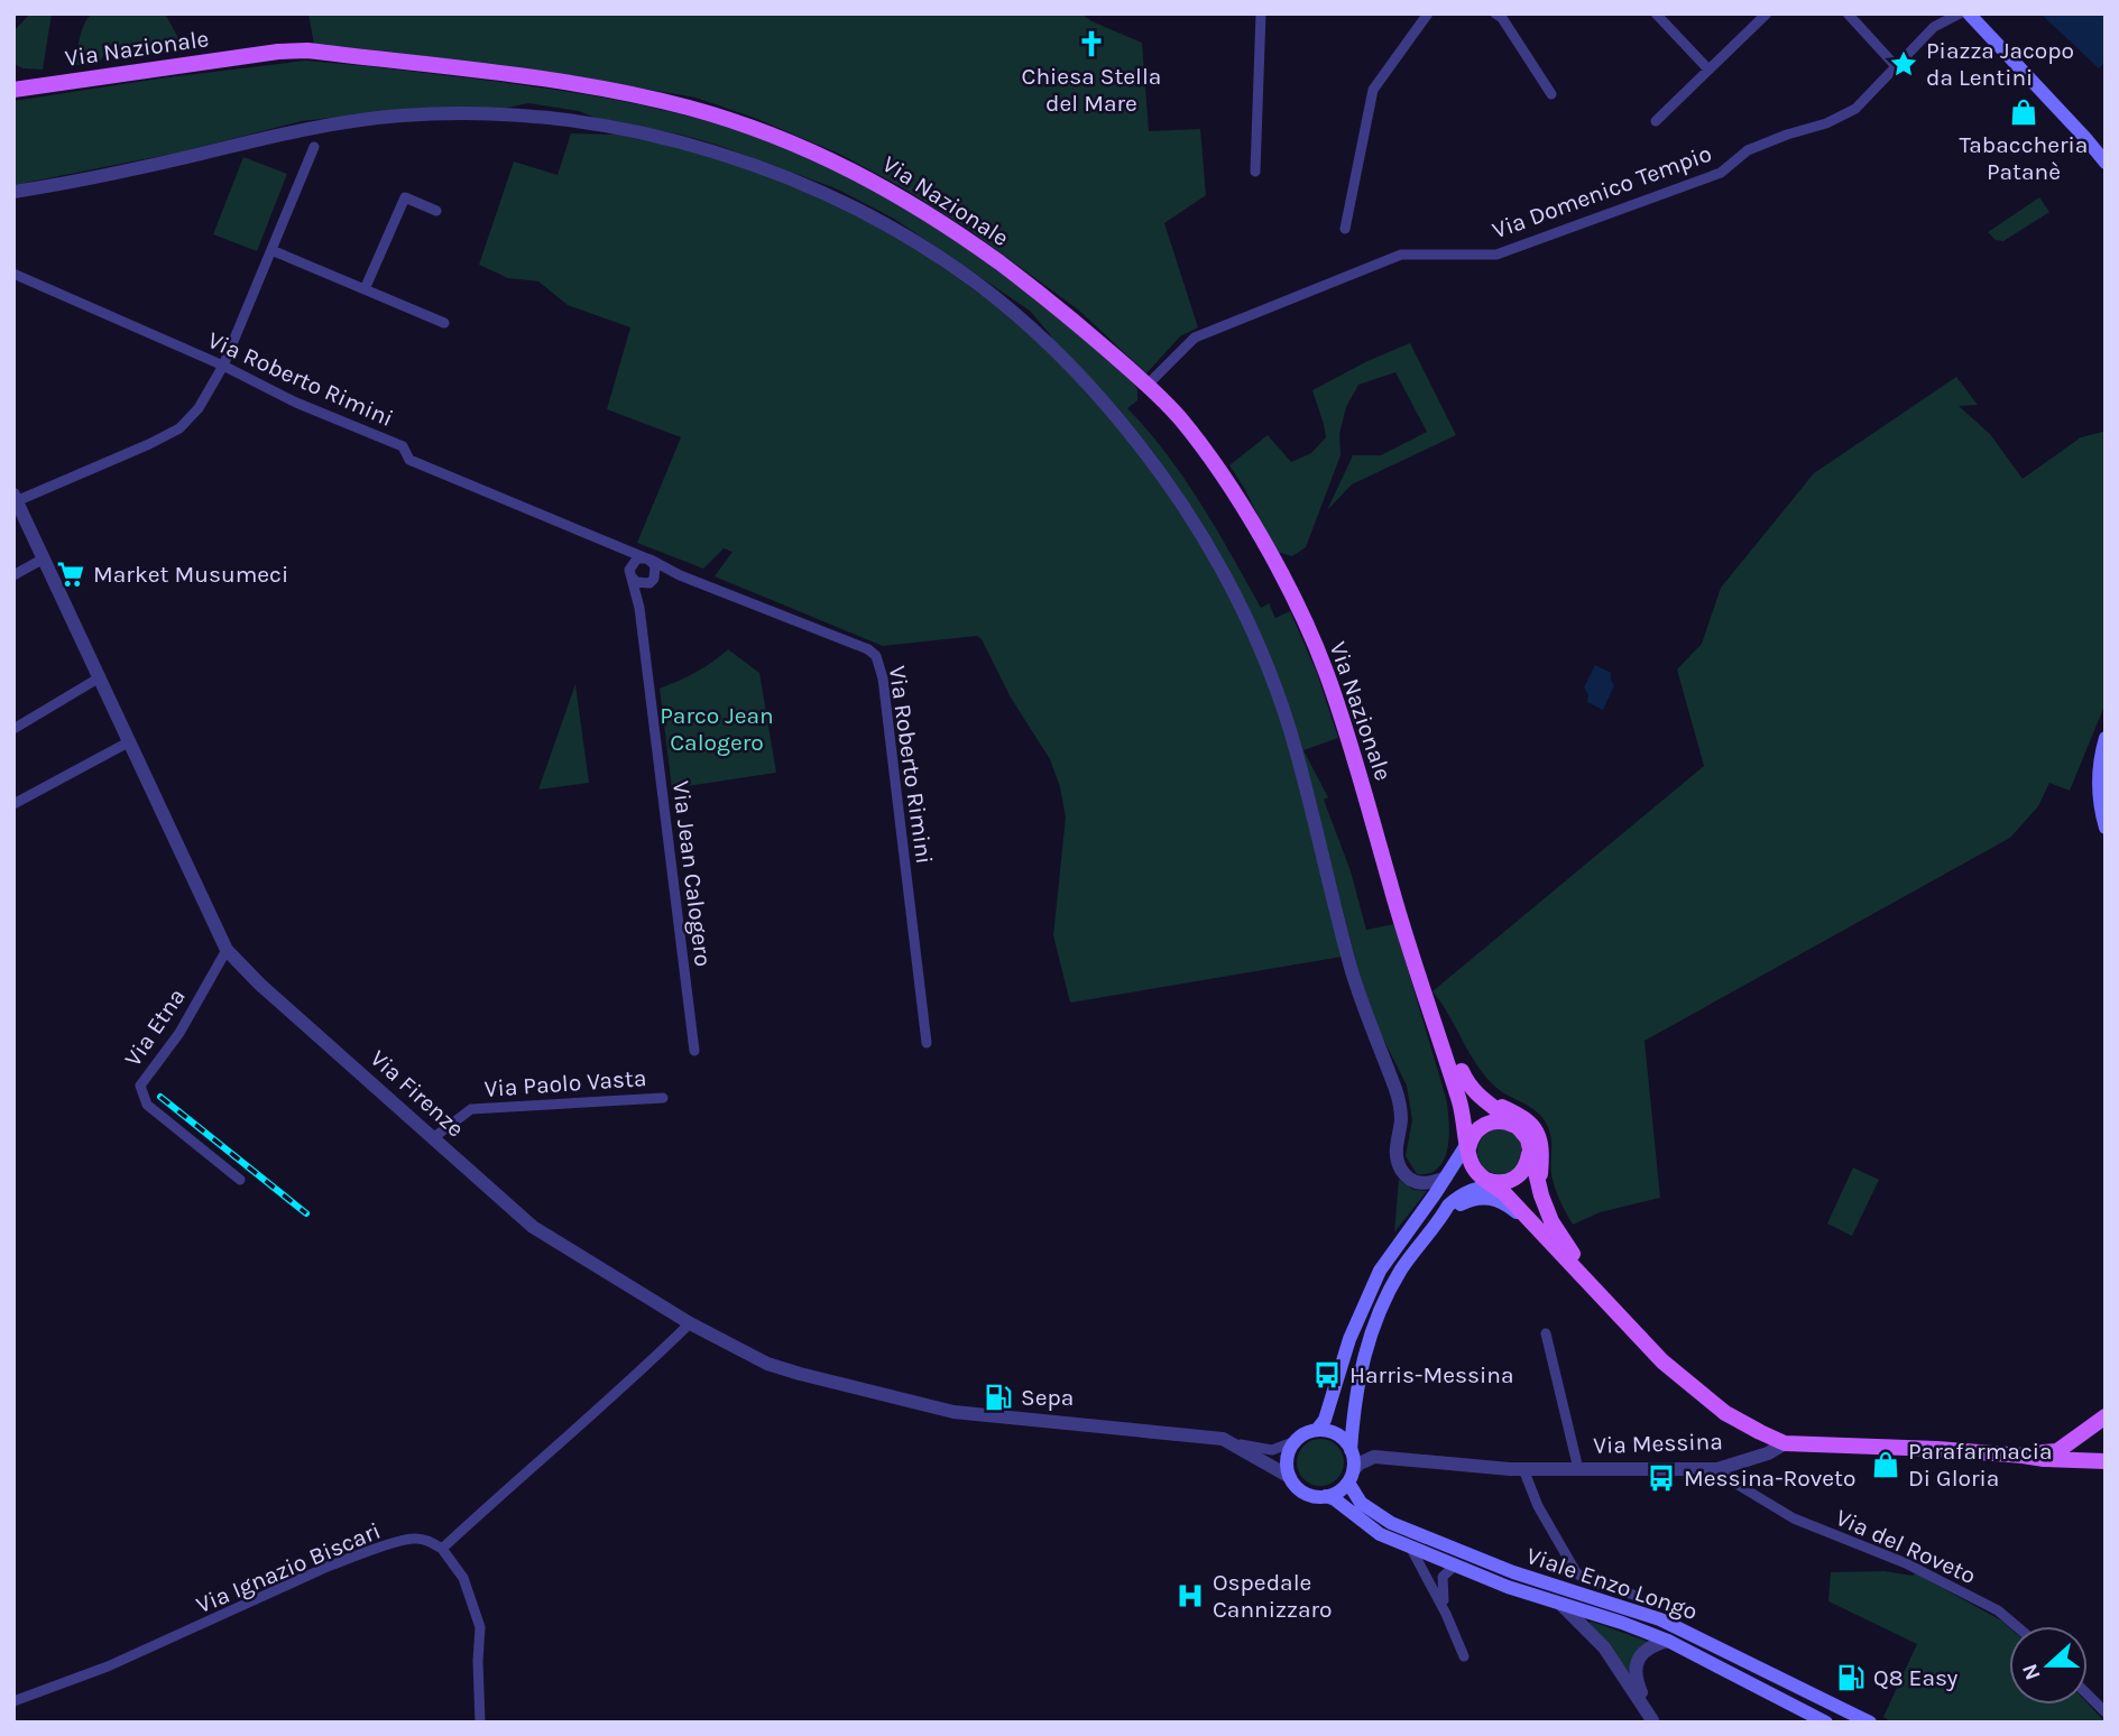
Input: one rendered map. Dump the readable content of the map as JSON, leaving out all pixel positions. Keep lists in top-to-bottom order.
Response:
{
  "streets": {
    "main road": ["Via Nazionale", "Via Messina", "Viale Enzo Longo"],
    "street": [
      "Via Domenico Tempio",
      "Via Roberto Rimini",
      "Via Jean Calogero",
      "Via Etna",
      "Via Paolo Vasta",
      "Via Firenze",
      "Via del Roveto",
      "Via Ignazio Biscari"
    ]
  },
  "crossings": [
    ["Via Nazionale", "Via Domenico Tempio"],
    ["Via Roberto Rimini", "Via Jean Calogero"],
    ["Via Etna", "Via Firenze"],
    ["Via Paolo Vasta", "Via Firenze"],
    ["Via Messina", "Via del Roveto"],
    ["Via Messina", "Viale Enzo Longo"]
  ],
  "parks": ["Parco Jean Calogero"],
  "places": {
    "church": ["Chiesa Stella del Mare"],
    "place": ["Piazza Jacopo da Lentini"],
    "shop": ["Tabaccheria Patanè", "Parafarmacia Di Gloria"],
    "supermarket": ["Market Musumeci"],
    "bus stop": ["Harris-Messina", "Messina-Roveto"],
    "fuel station": ["Sepa", "Q8 Easy"],
    "hospital": ["Ospedale Cannizzaro"]
  },
  "north": "left"
}
